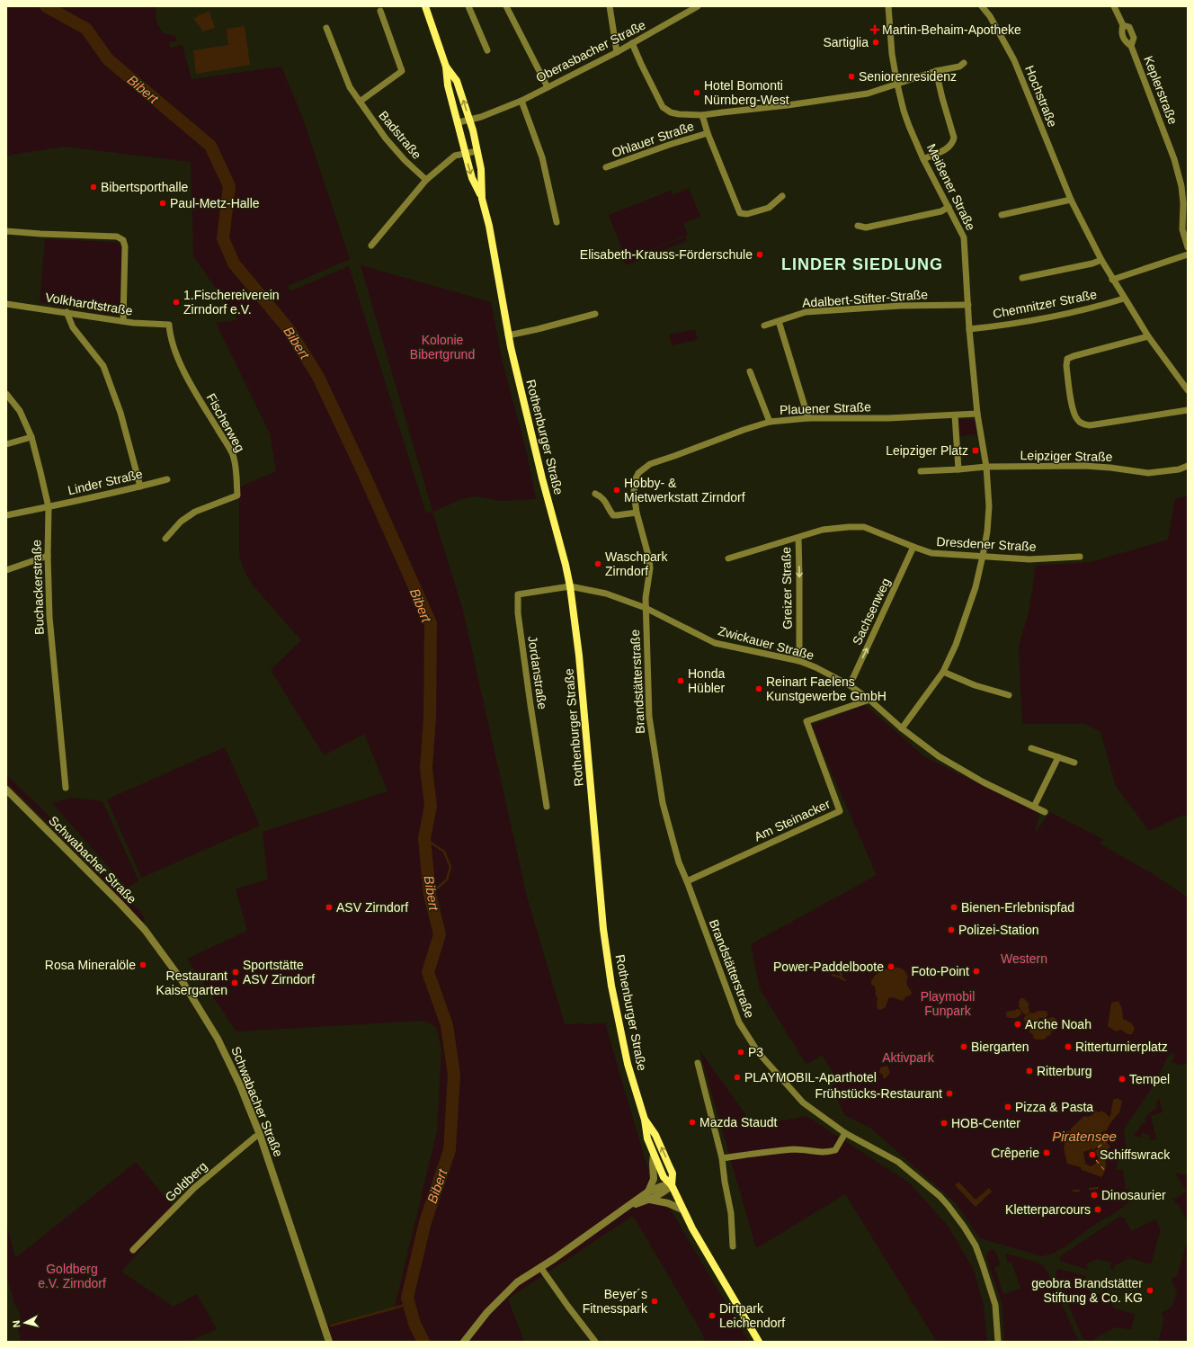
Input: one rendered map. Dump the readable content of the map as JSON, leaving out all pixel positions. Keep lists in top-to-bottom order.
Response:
{
  "streets": {
    "main road": ["Rothenburger Straße"],
    "street": [
      "Oberasbacher Straße",
      "Keplerstraße",
      "Hochstraße",
      "Badstraße",
      "Ohlauer Straße",
      "Meißener Straße",
      "Adalbert-Stifter-Straße",
      "Volkhardtstraße",
      "Chemnitzer Straße",
      "Plauener Straße",
      "Fischerweg",
      "Leipziger Straße",
      "Linder Straße",
      "Dresdener Straße",
      "Buchackerstraße",
      "Greizer Straße",
      "Sachsenweg",
      "Zwickauer Straße",
      "Jordanstraße",
      "Brandstätterstraße",
      "Am Steinacker",
      "Schwabacher Straße",
      "Goldberg"
    ]
  },
  "crossings": [
    ["Oberasbacher Straße", "Rothenburger Straße"],
    ["Hochstraße", "Chemnitzer Straße"],
    ["Meißener Straße", "Adalbert-Stifter-Straße"],
    ["Meißener Straße", "Chemnitzer Straße"],
    ["Meißener Straße", "Plauener Straße"],
    ["Meißener Straße", "Leipziger Straße"],
    ["Meißener Straße", "Dresdener Straße"],
    ["Meißener Straße", "Zwickauer Straße"],
    ["Volkhardtstraße", "Fischerweg"],
    ["Plauener Straße", "Zwickauer Straße"],
    ["Plauener Straße", "Brandstätterstraße"],
    ["Rothenburger Straße", "Zwickauer Straße"],
    ["Rothenburger Straße", "Jordanstraße"],
    ["Linder Straße", "Buchackerstraße"],
    ["Dresdener Straße", "Greizer Straße"],
    ["Dresdener Straße", "Sachsenweg"],
    ["Greizer Straße", "Zwickauer Straße"],
    ["Sachsenweg", "Zwickauer Straße"],
    ["Zwickauer Straße", "Jordanstraße"],
    ["Zwickauer Straße", "Brandstätterstraße"],
    ["Zwickauer Straße", "Am Steinacker"],
    ["Brandstätterstraße", "Am Steinacker"],
    ["Schwabacher Straße", "Goldberg"]
  ],
  "one_way": ["Greizer Straße", "Sachsenweg"],
  "districts": ["LINDER SIEDLUNG"],
  "water": ["Bibert", "Piratensee"],
  "parks": [
    "Kolonie Bibertgrund",
    "Western",
    "Playmobil Funpark",
    "Aktivpark",
    "Goldberg e.V. Zirndorf"
  ],
  "places": {
    "health": ["Martin-Behaim-Apotheke"],
    "other": [
      "Sartiglia",
      "Seniorenresidenz",
      "Hotel Bomonti Nürnberg-West",
      "Bibertsporthalle",
      "Paul-Metz-Halle",
      "Elisabeth-Krauss-Förderschule",
      "1.Fischereiverein Zirndorf e.V.",
      "Hobby- & Mietwerkstatt Zirndorf",
      "Waschpark Zirndorf",
      "Honda Hübler",
      "Reinart Faelens Kunstgewerbe GmbH",
      "ASV Zirndorf",
      "Bienen-Erlebnispfad",
      "Polizei-Station",
      "Rosa Mineralöle",
      "Power-Paddelboote",
      "Foto-Point",
      "Sportstätte ASV Zirndorf",
      "Restaurant Kaisergarten",
      "Arche Noah",
      "Biergarten",
      "Ritterturnierplatz",
      "P3",
      "Ritterburg",
      "PLAYMOBIL-Aparthotel",
      "Tempel",
      "Frühstücks-Restaurant",
      "Pizza & Pasta",
      "Mazda Staudt",
      "HOB-Center",
      "Crêperie",
      "Schiffswrack",
      "Dinosaurier",
      "Kletterparcours",
      "geobra Brandstätter Stiftung & Co. KG",
      "Beyer´s Fitnesspark",
      "Dirtpark Leichendorf"
    ],
    "transit": ["Leipziger Platz"]
  },
  "north": "left"
}
